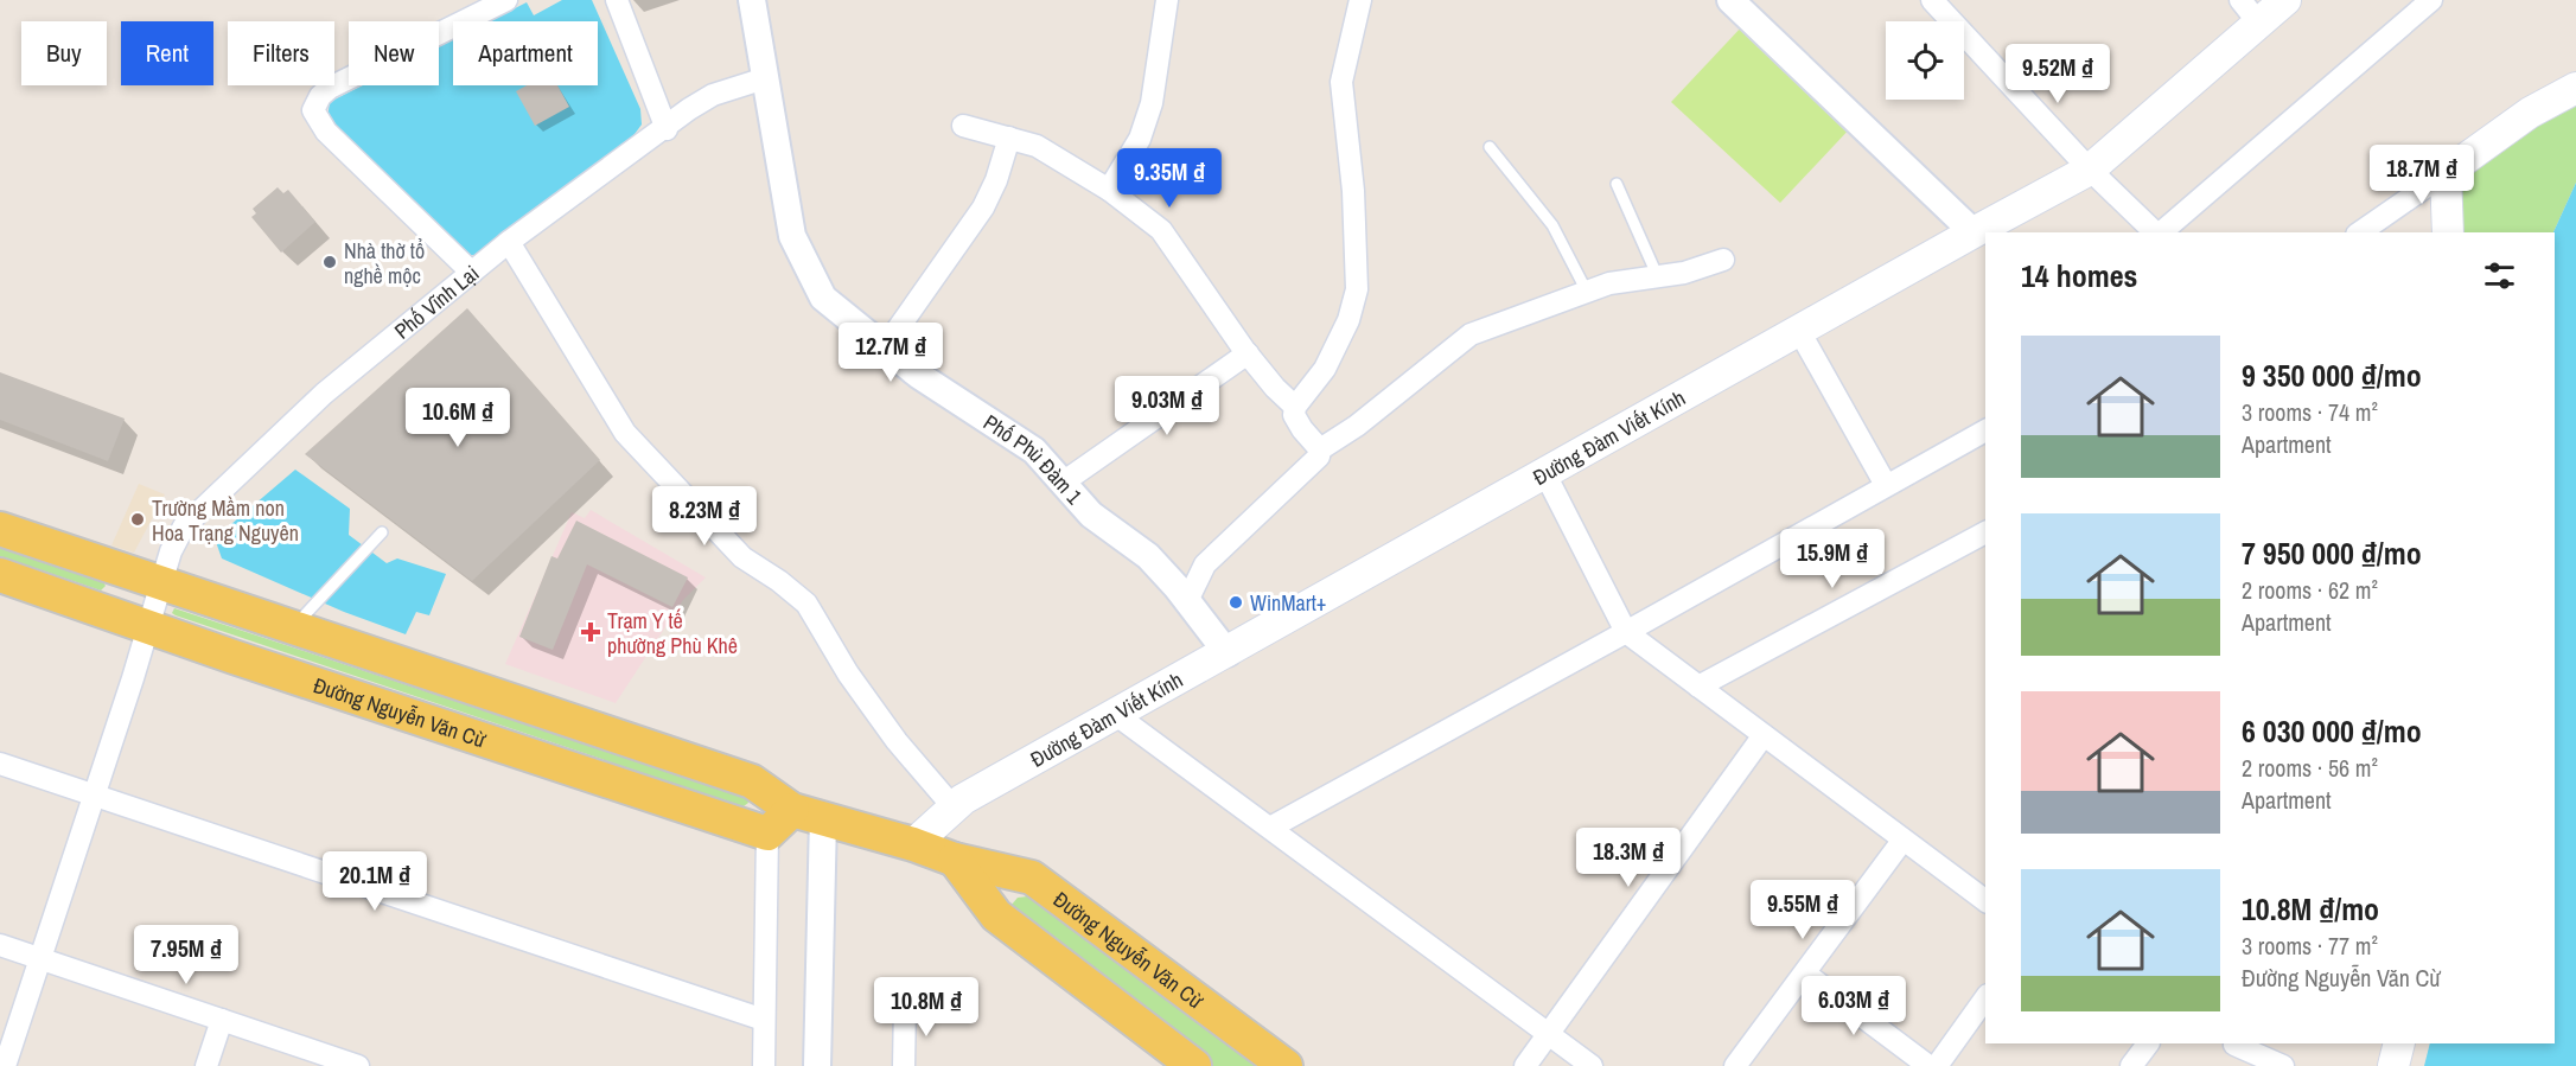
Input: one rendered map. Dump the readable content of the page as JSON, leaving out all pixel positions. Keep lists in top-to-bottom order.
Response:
{
  "streets": {
    "main road": ["Đường Đàm Viết Kính", "Đường Nguyễn Văn Cừ"],
    "street": ["Phố Vĩnh Lại", "Phố Phù Đàm 1"]
  },
  "crossings": [
    ["Phố Vĩnh Lại", "Phố Phù Đàm 1"],
    ["Phố Vĩnh Lại", "Đường Nguyễn Văn Cừ"],
    ["Đường Đàm Viết Kính", "Phố Phù Đàm 1"],
    ["Đường Đàm Viết Kính", "Đường Nguyễn Văn Cừ"]
  ],
  "places": {
    "other": ["Nhà thờ tổ nghề mộc", "Trường Mầm non Hoa Trạng Nguyên", "WinMart+"],
    "health": ["Trạm Y tế phường Phù Khê"]
  },
  "page": {
    "chip": [
      "Buy",
      "Rent",
      "Filters",
      "New",
      "Apartment"
    ],
    "price": [
      "9.52M ₫",
      "18.7M ₫",
      "9.35M ₫",
      "12.7M ₫",
      "9.03M ₫",
      "10.6M ₫",
      "8.23M ₫",
      "15.9M ₫",
      "18.3M ₫",
      "20.1M ₫",
      "9.55M ₫",
      "7.95M ₫",
      "6.03M ₫",
      "10.8M ₫"
    ],
    "heading": "14 homes",
    "list": [
      {
        "name": "9 350 000 ₫/mo",
        "note": "3 rooms · 74 m² · Apartment"
      },
      {
        "name": "7 950 000 ₫/mo",
        "note": "2 rooms · 62 m² · Apartment"
      },
      {
        "name": "6 030 000 ₫/mo",
        "note": "2 rooms · 56 m² · Apartment"
      },
      {
        "name": "10.8M ₫/mo",
        "note": "3 rooms · 77 m² · Đường Nguyễn Văn Cừ"
      }
    ]
  }
}
